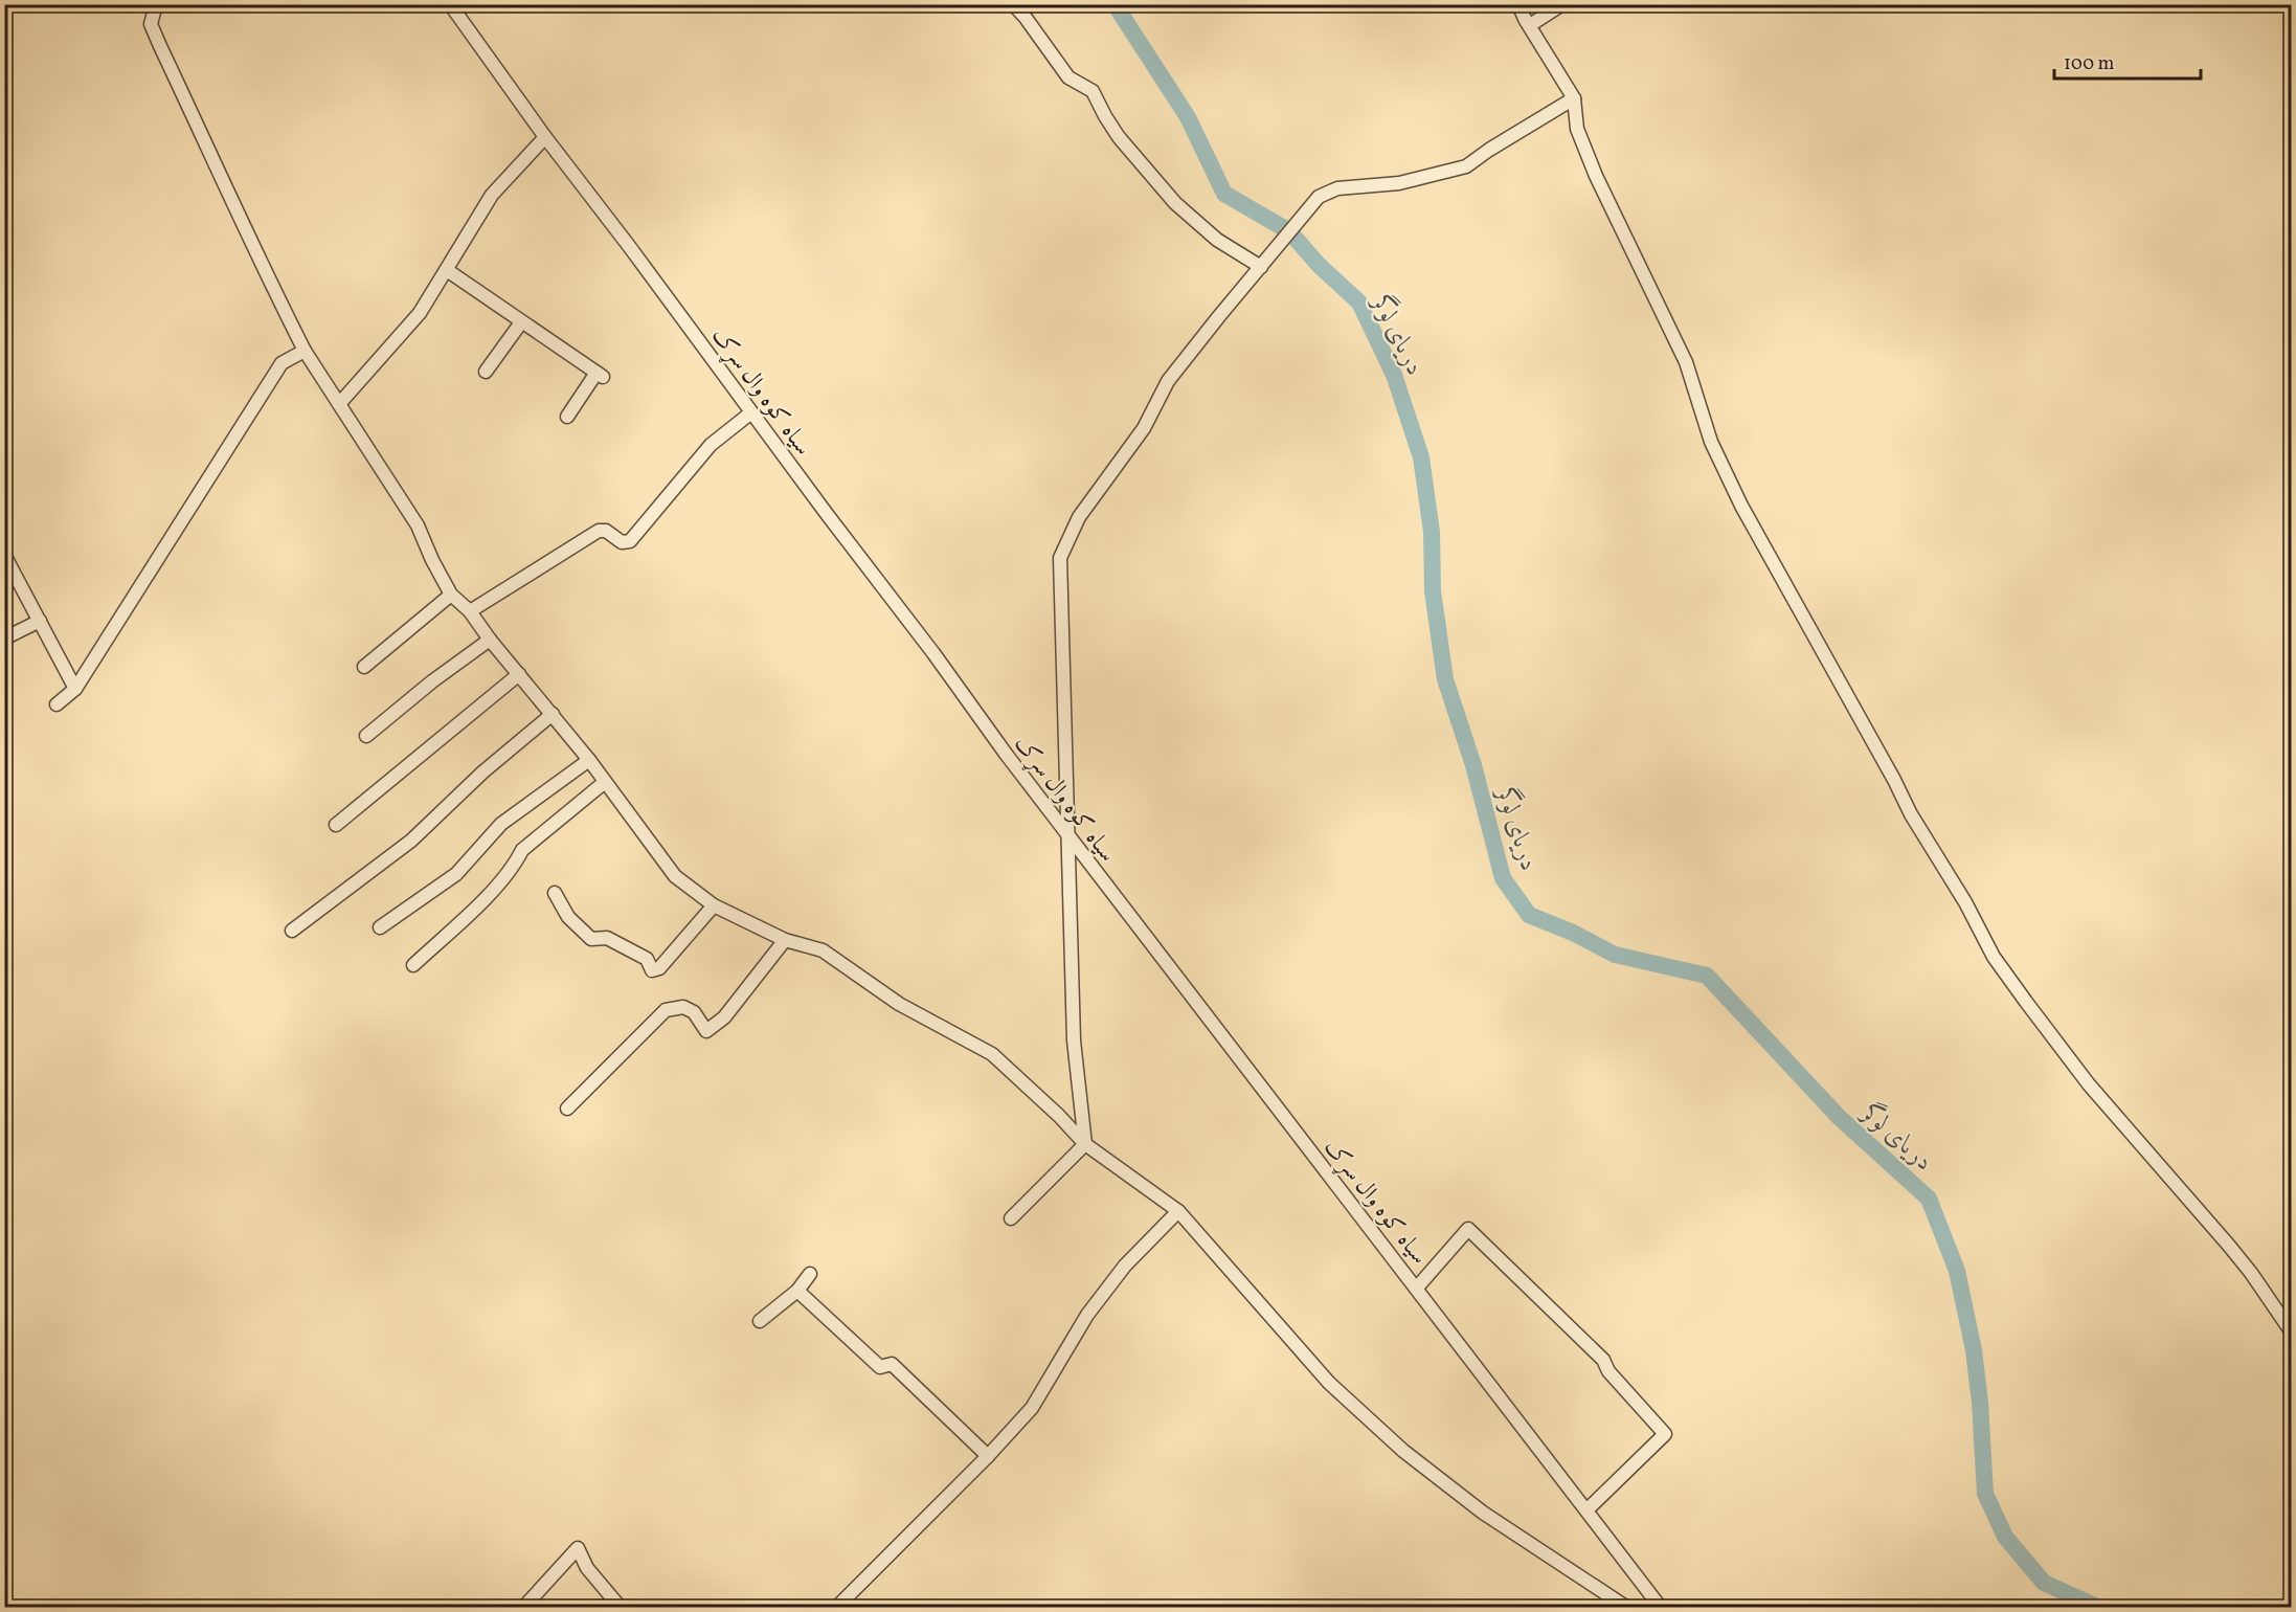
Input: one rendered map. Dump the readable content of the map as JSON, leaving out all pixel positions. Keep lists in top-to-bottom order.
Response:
{
  "streets": {
    "street": ["سیاه کوه وال سړک"]
  },
  "water": ["دریای لوگر"],
  "scale_bar": "100 m"
}
